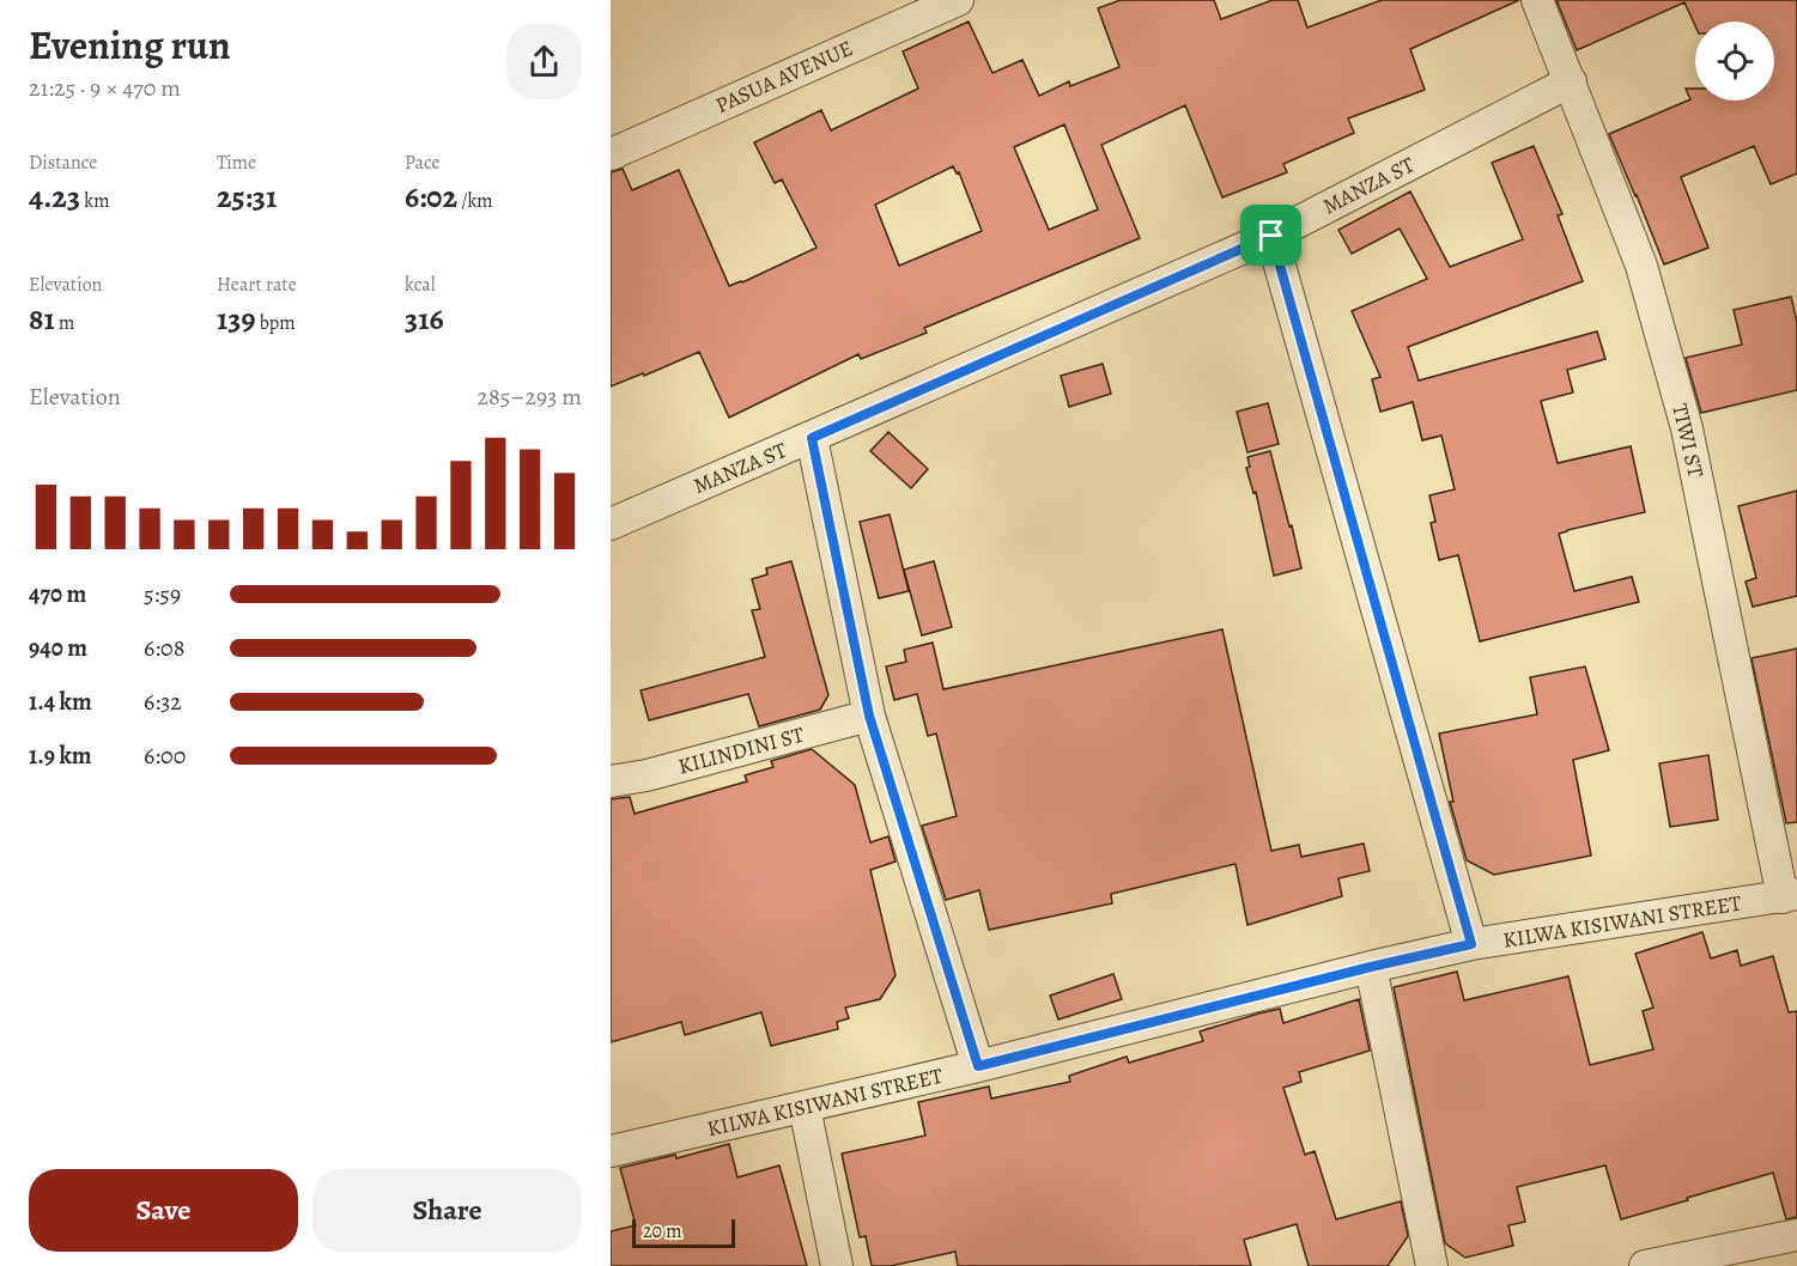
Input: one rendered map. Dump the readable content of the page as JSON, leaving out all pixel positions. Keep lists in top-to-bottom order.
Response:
{
  "streets": {
    "street": [
      "PASUA AVENUE",
      "MANZA ST",
      "TIWI ST",
      "KILINDINI ST",
      "KILWA KISIWANI STREET"
    ]
  },
  "crossings": [
    ["MANZA ST", "TIWI ST"],
    ["TIWI ST", "KILWA KISIWANI STREET"]
  ],
  "scale_bar": "20 m",
  "page": {
    "heading": ["Evening run", "21:25 · 9 × 470 m"],
    "stats": [
      ["Distance", "4.23 km"],
      ["Time", "25:31"],
      ["Pace", "6:02 /km"],
      ["Elevation", "81 m"],
      ["Heart rate", "139 bpm"],
      ["kcal", "316"]
    ],
    "chart": ["Elevation", "285–293 m"],
    "list": [
      {
        "name": "470 m",
        "note": "5:59"
      },
      {
        "name": "940 m",
        "note": "6:08"
      },
      {
        "name": "1.4 km",
        "note": "6:32"
      },
      {
        "name": "1.9 km",
        "note": "6:00"
      }
    ],
    "buttons": ["Save", "Share"],
    "scale": "20 m"
  }
}
